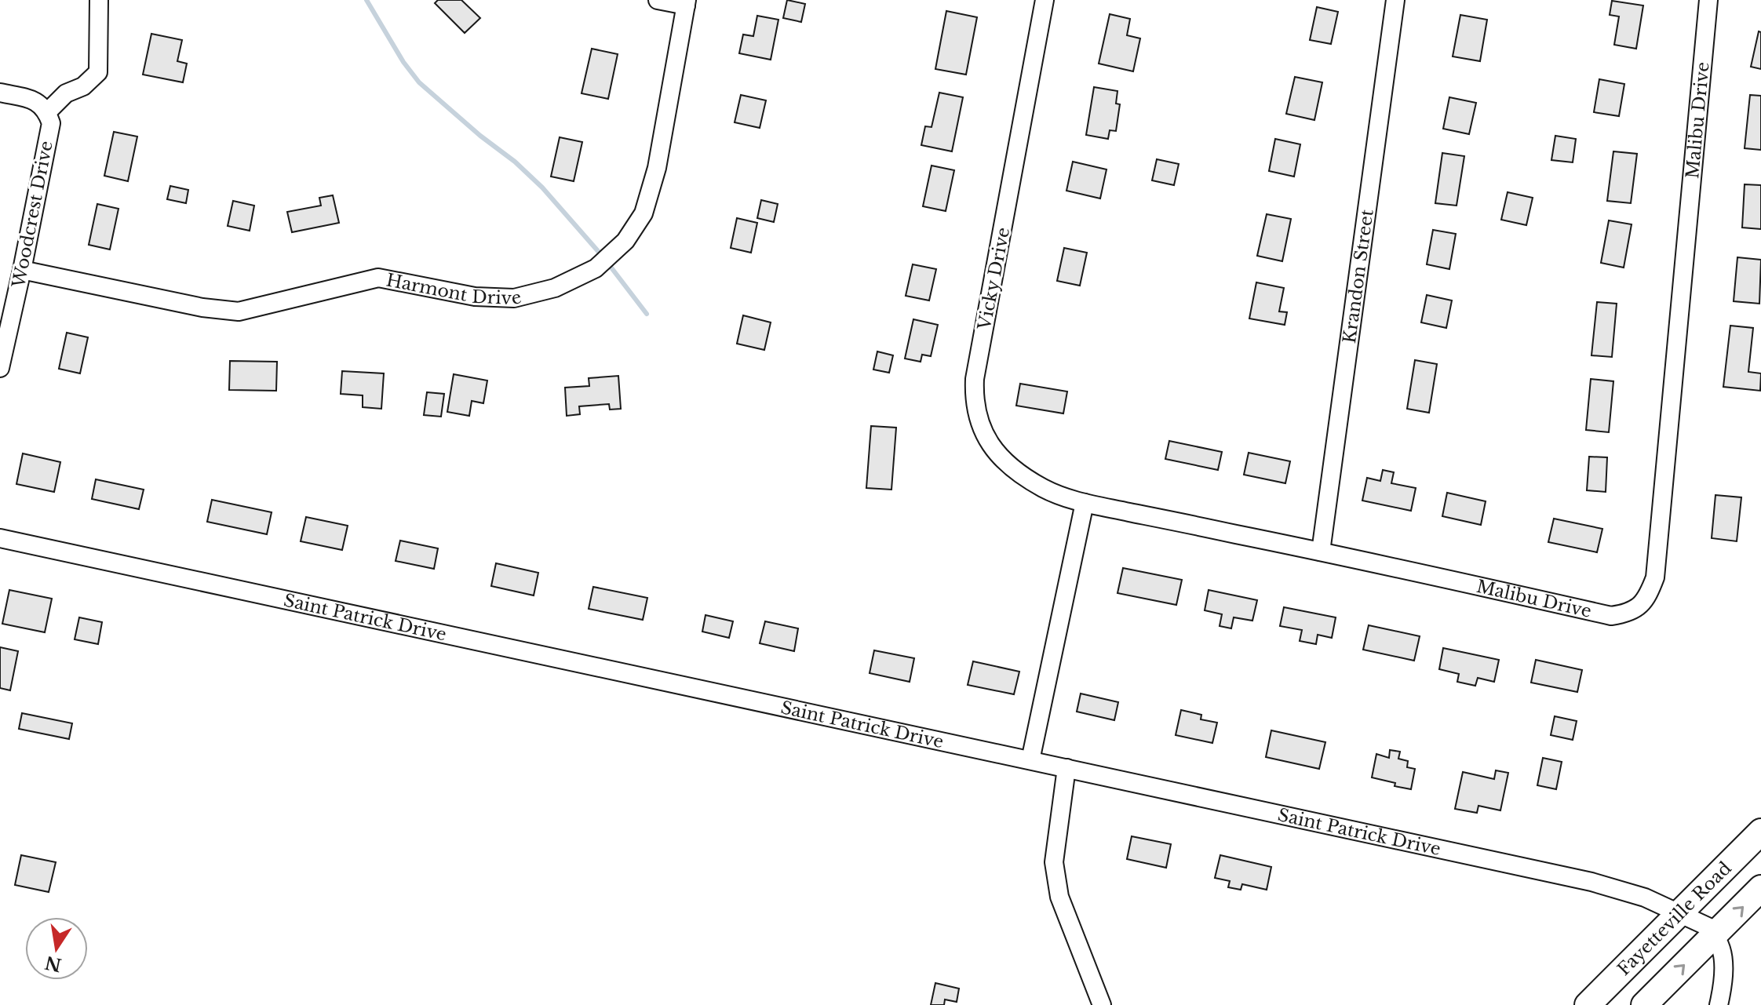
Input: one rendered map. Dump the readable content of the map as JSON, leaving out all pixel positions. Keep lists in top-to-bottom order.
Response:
{
  "streets": {
    "highway": ["Fayetteville Road"],
    "street": [
      "Malibu Drive",
      "Woodcrest Drive",
      "Krandon Street",
      "Vicky Drive",
      "Harmont Drive",
      "Saint Patrick Drive"
    ]
  },
  "crossings": [
    ["Malibu Drive", "Krandon Street"],
    ["Malibu Drive", "Vicky Drive"],
    ["Woodcrest Drive", "Harmont Drive"],
    ["Saint Patrick Drive", "Fayetteville Road"]
  ],
  "north": "bottom"
}
